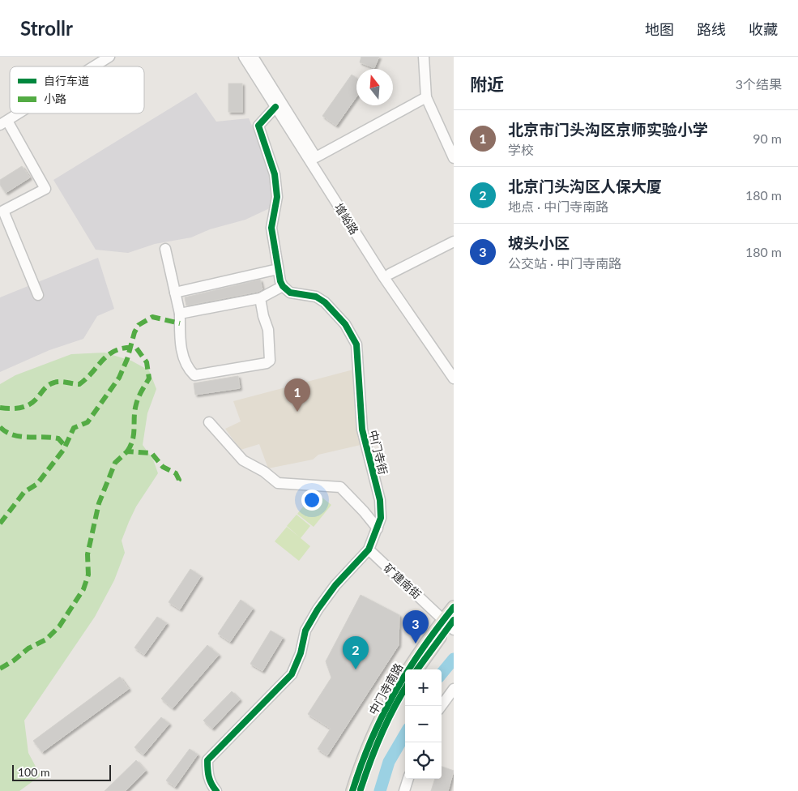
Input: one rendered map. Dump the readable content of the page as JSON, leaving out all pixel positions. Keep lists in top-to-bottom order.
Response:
{
  "streets": {
    "main road": ["中门寺南路"],
    "street": ["增峪路", "中门寺街", "矿建南街"]
  },
  "crossings": [
    ["中门寺街", "矿建南街"],
    ["矿建南街", "中门寺南路"]
  ],
  "legend": ["自行车道", "小路"],
  "scale_bar": "100 m",
  "north": "top",
  "page": {
    "header": "Strollr",
    "nav": ["地图", "路线", "收藏"],
    "heading": ["附近", "3个结果"],
    "list": [
      {
        "mark": "1",
        "name": "北京市门头沟区京师实验小学",
        "note": "学校",
        "value": "90 m"
      },
      {
        "mark": "2",
        "name": "北京门头沟区人保大厦",
        "note": "地点 · 中门寺南路",
        "value": "180 m"
      },
      {
        "mark": "3",
        "name": "坡头小区",
        "note": "公交站 · 中门寺南路",
        "value": "180 m"
      }
    ],
    "pins": ["1", "3", "2"],
    "map_buttons": ["+", "−"],
    "scale": "100 m"
  }
}
